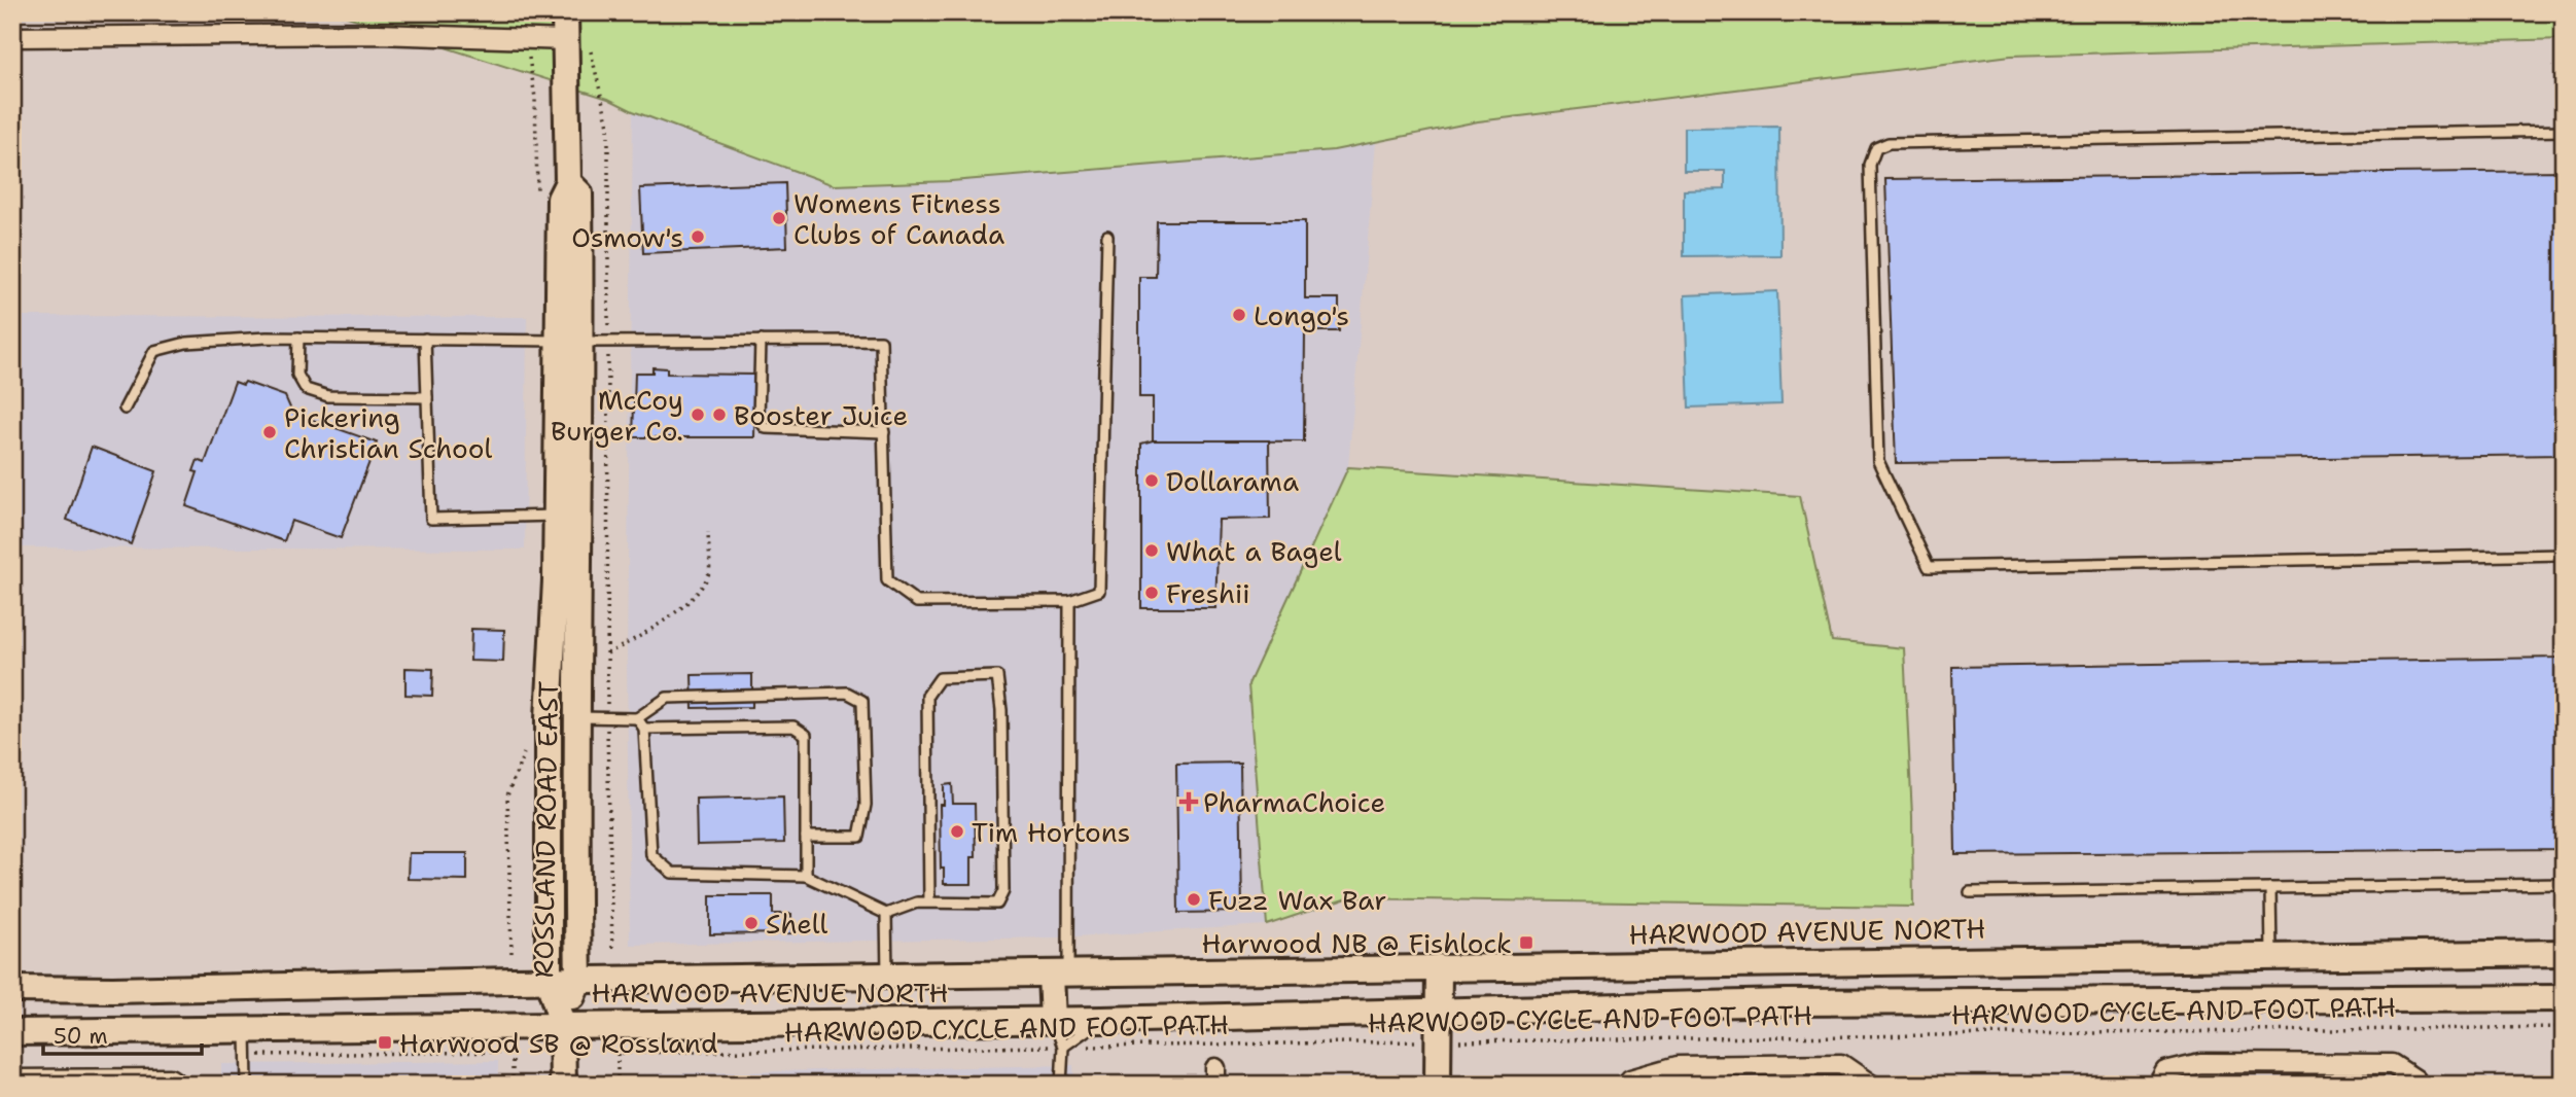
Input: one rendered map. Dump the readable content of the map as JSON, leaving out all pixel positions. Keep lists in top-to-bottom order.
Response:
{
  "streets": {
    "main road": ["ROSSLAND ROAD EAST", "HARWOOD AVENUE NORTH"],
    "path": ["HARWOOD CYCLE AND FOOT PATH"]
  },
  "crossings": [
    ["ROSSLAND ROAD EAST", "HARWOOD AVENUE NORTH"]
  ],
  "places": {
    "other": [
      "Womens Fitness Clubs of Canada",
      "Osmow's",
      "Longo's",
      "McCoy Burger Co.",
      "Booster Juice",
      "Pickering Christian School",
      "Dollarama",
      "What a Bagel",
      "Freshii",
      "Tim Hortons",
      "Fuzz Wax Bar",
      "Shell"
    ],
    "health": ["PharmaChoice"],
    "transit": ["Harwood NB @ Fishlock", "Harwood SB @ Rossland"]
  },
  "scale_bar": "50 m"
}
